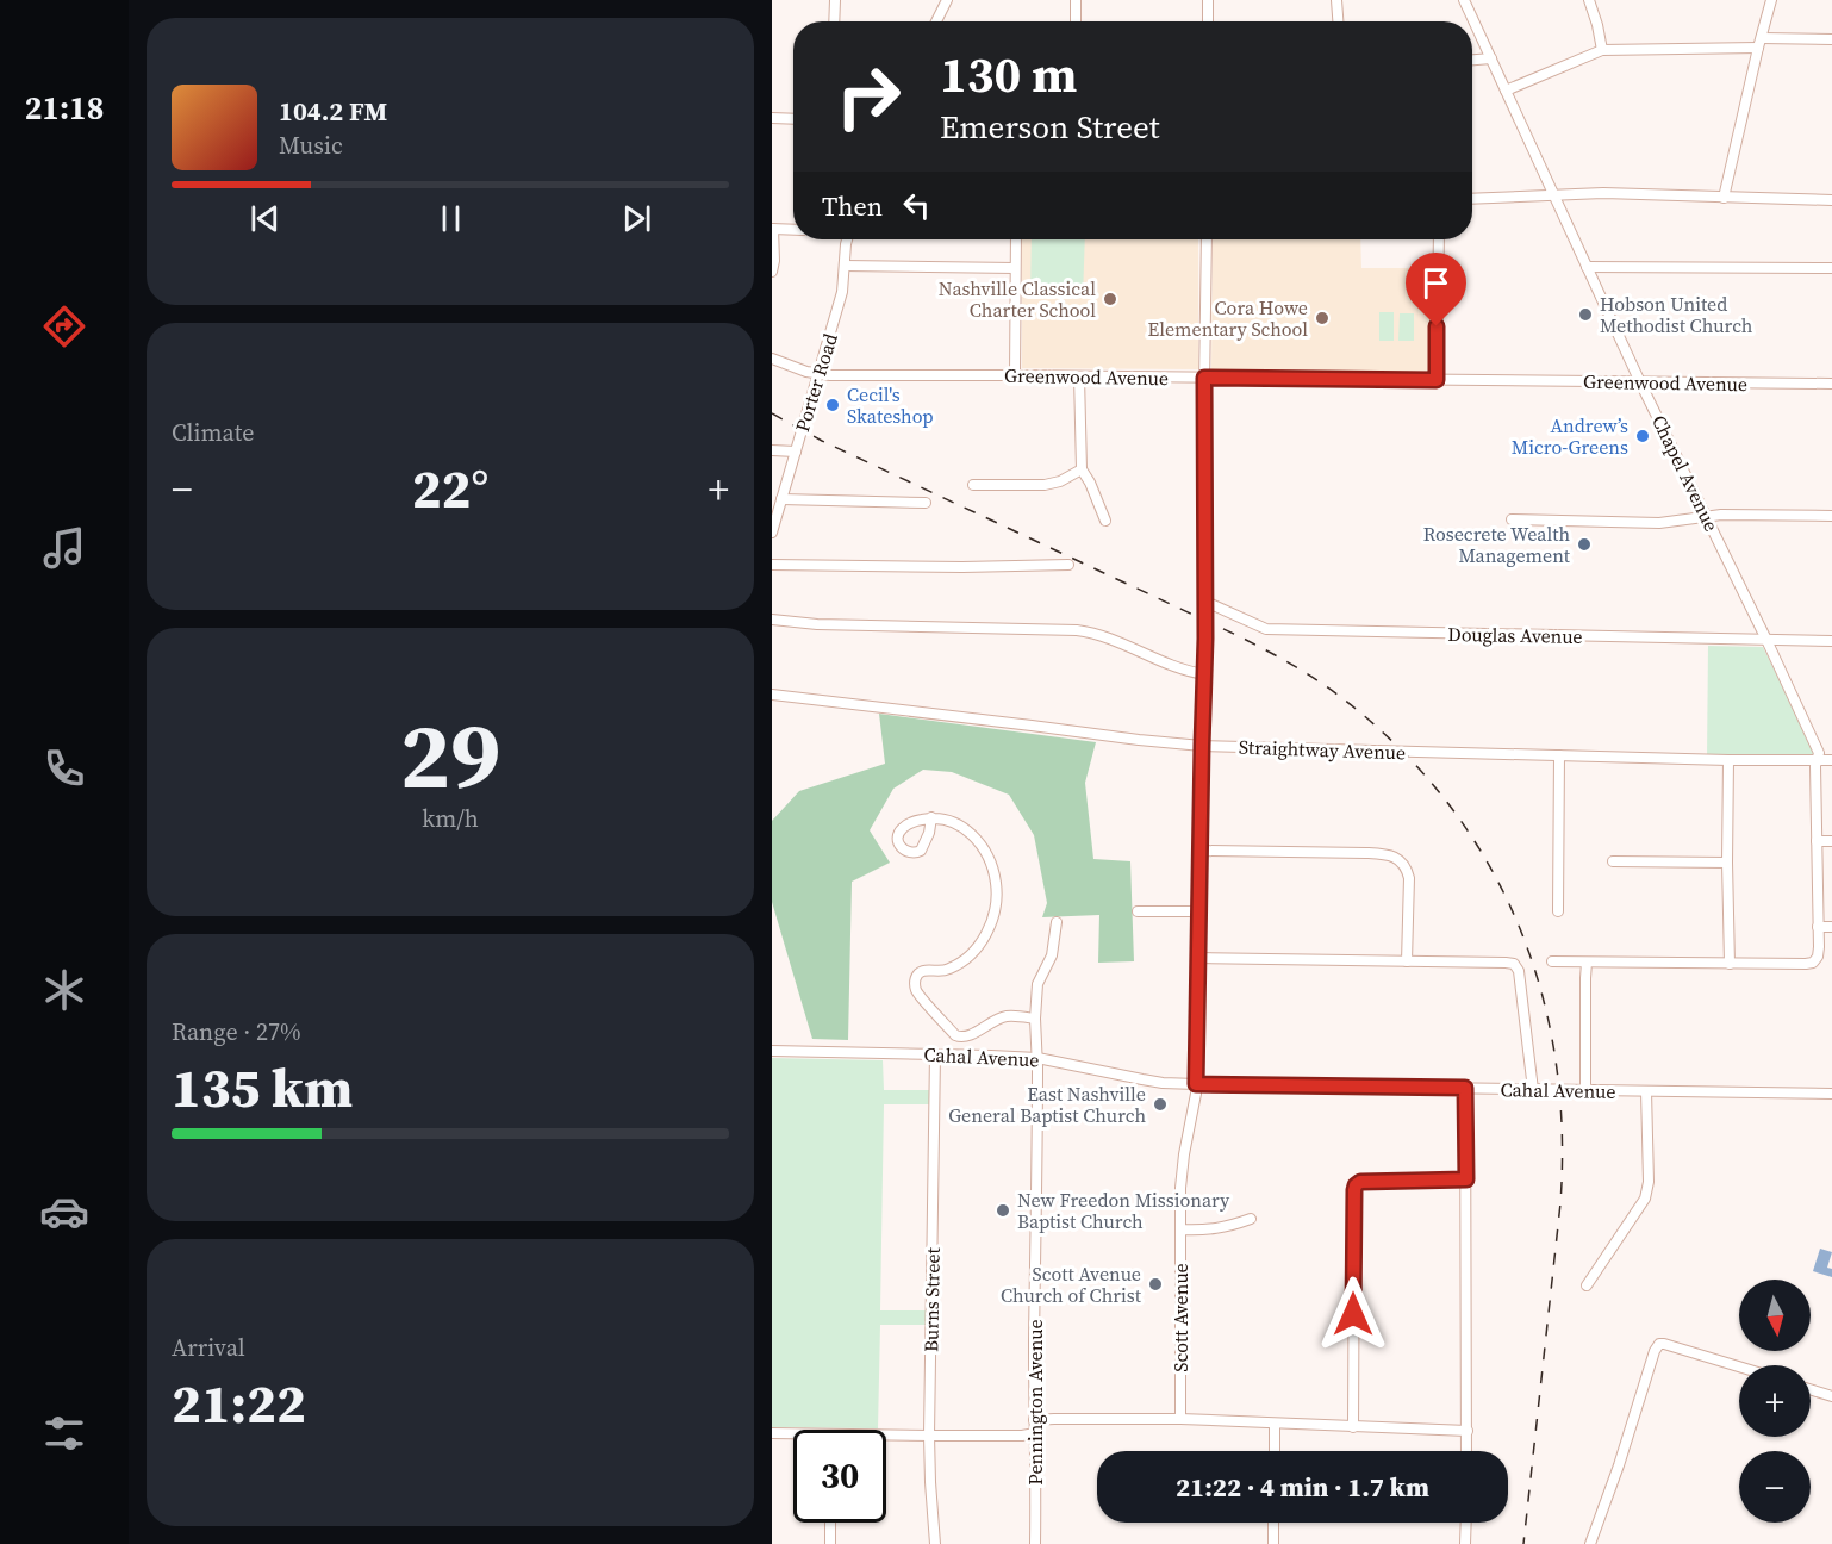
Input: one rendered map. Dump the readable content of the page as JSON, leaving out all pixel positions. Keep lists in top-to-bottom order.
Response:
{
  "streets": {
    "street": [
      "Greenwood Avenue",
      "Porter Road",
      "Chapel Avenue",
      "Douglas Avenue",
      "Straightway Avenue",
      "Cahal Avenue",
      "Burns Street",
      "Scott Avenue",
      "Pennington Avenue"
    ]
  },
  "crossings": [
    ["Greenwood Avenue", "Porter Road"],
    ["Greenwood Avenue", "Chapel Avenue"],
    ["Greenwood Avenue", "Scott Avenue"],
    ["Chapel Avenue", "Douglas Avenue"],
    ["Chapel Avenue", "Straightway Avenue"],
    ["Douglas Avenue", "Scott Avenue"],
    ["Straightway Avenue", "Scott Avenue"],
    ["Cahal Avenue", "Burns Street"],
    ["Cahal Avenue", "Scott Avenue"],
    ["Cahal Avenue", "Pennington Avenue"]
  ],
  "places": [
    "Nashville Classical Charter School",
    "Hobson United Methodist Church",
    "Cora Howe Elementary School",
    "Cecil's Skateshop",
    "Andrew’s Micro-Greens",
    "Rosecrete Wealth Management",
    "East Nashville General Baptist Church",
    "New Freedon Missionary Baptist Church",
    "Scott Avenue Church of Christ"
  ],
  "north": "bottom",
  "page": {
    "tabs": "21:18",
    "turn": ["130 m", "Emerson Street"],
    "song": ["104.2 FM", "Music"],
    "then": "Then",
    "tile": [
      "Climate",
      ["29", "km/h"],
      ["Range · 27%", "135 km"],
      ["Arrival", "21:22"]
    ],
    "heat": ["−", "22°", "+"],
    "map_buttons": ["+", "−"],
    "limit": "30",
    "trip": "21:22 · 4 min · 1.7 km"
  }
}
